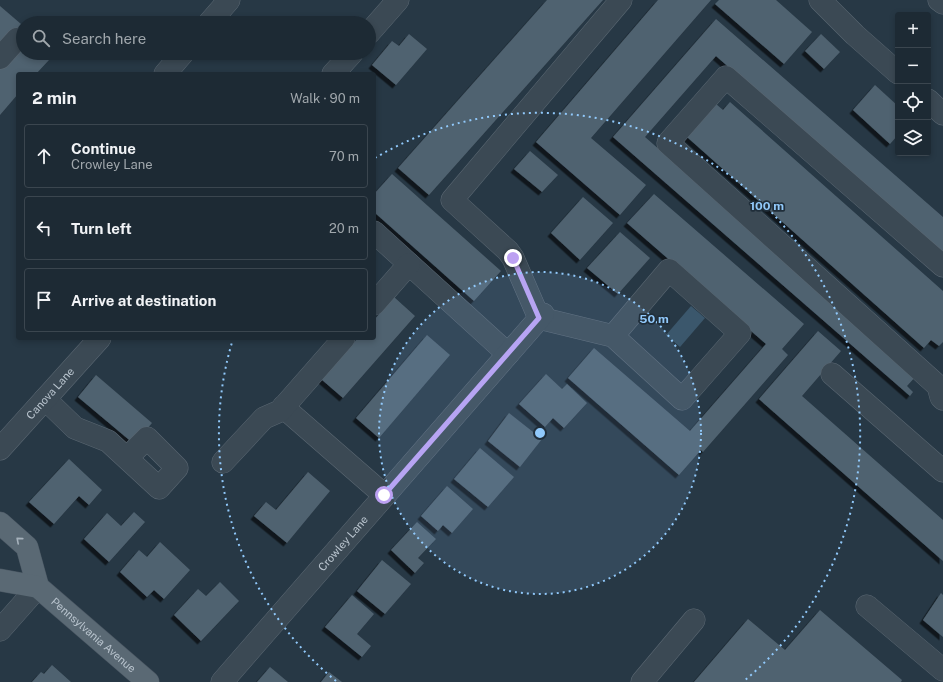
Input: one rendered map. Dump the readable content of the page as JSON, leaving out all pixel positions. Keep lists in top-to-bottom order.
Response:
{
  "streets": {
    "main road": ["Pennsylvania Avenue"],
    "street": ["Canova Lane", "Crowley Lane"]
  },
  "page": {
    "map_buttons": ["+", "−"],
    "search": "Search here",
    "heading": ["2 min", "Walk · 90 m"],
    "list": [
      ["Continue", "Crowley Lane", "70 m"],
      ["Turn left", "20 m"],
      "Arrive at destination"
    ]
  },
  "rings": ["100 m", "50 m"]
}
